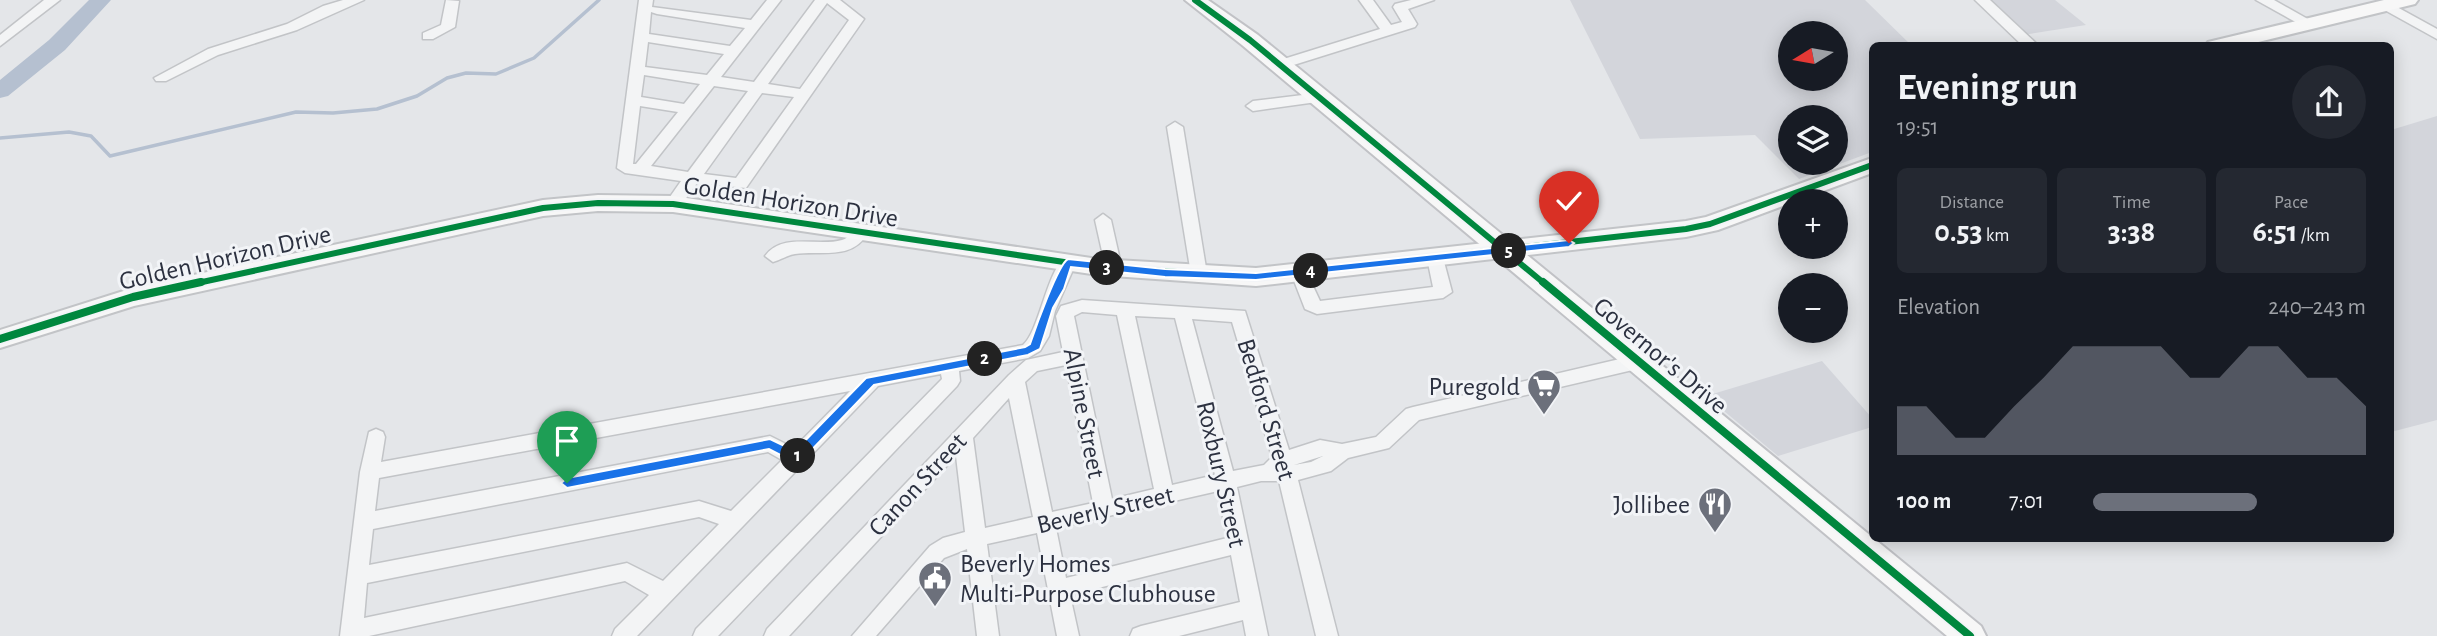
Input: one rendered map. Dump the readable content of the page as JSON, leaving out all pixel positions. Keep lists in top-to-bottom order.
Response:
{
  "streets": {
    "main road": ["Governor's Drive"],
    "street": [
      "Golden Horizon Drive",
      "Bedford Street",
      "Alpine Street",
      "Roxbury Street",
      "Canon Street",
      "Beverly Street"
    ]
  },
  "crossings": [
    ["Golden Horizon Drive", "Governor's Drive"],
    ["Governor's Drive", "Beverly Street"],
    ["Bedford Street", "Alpine Street"],
    ["Bedford Street", "Roxbury Street"],
    ["Bedford Street", "Beverly Street"],
    ["Alpine Street", "Canon Street"],
    ["Alpine Street", "Beverly Street"],
    ["Roxbury Street", "Beverly Street"]
  ],
  "places": {
    "supermarket": ["Puregold"],
    "restaurant": ["Jollibee"],
    "public building": ["Beverly Homes Multi-Purpose Clubhouse"]
  },
  "north": "left",
  "page": {
    "map_buttons": ["+", "−"],
    "heading": ["Evening run", "19:51"],
    "stats": [
      ["Distance", "0.53 km"],
      ["Time", "3:38"],
      ["Pace", "6:51 /km"]
    ],
    "pins": [
      "5",
      "3",
      "4",
      "2",
      "1"
    ],
    "chart": ["Elevation", "240–243 m"],
    "list": [
      {
        "name": "100 m",
        "note": "7:01"
      }
    ]
  }
}
